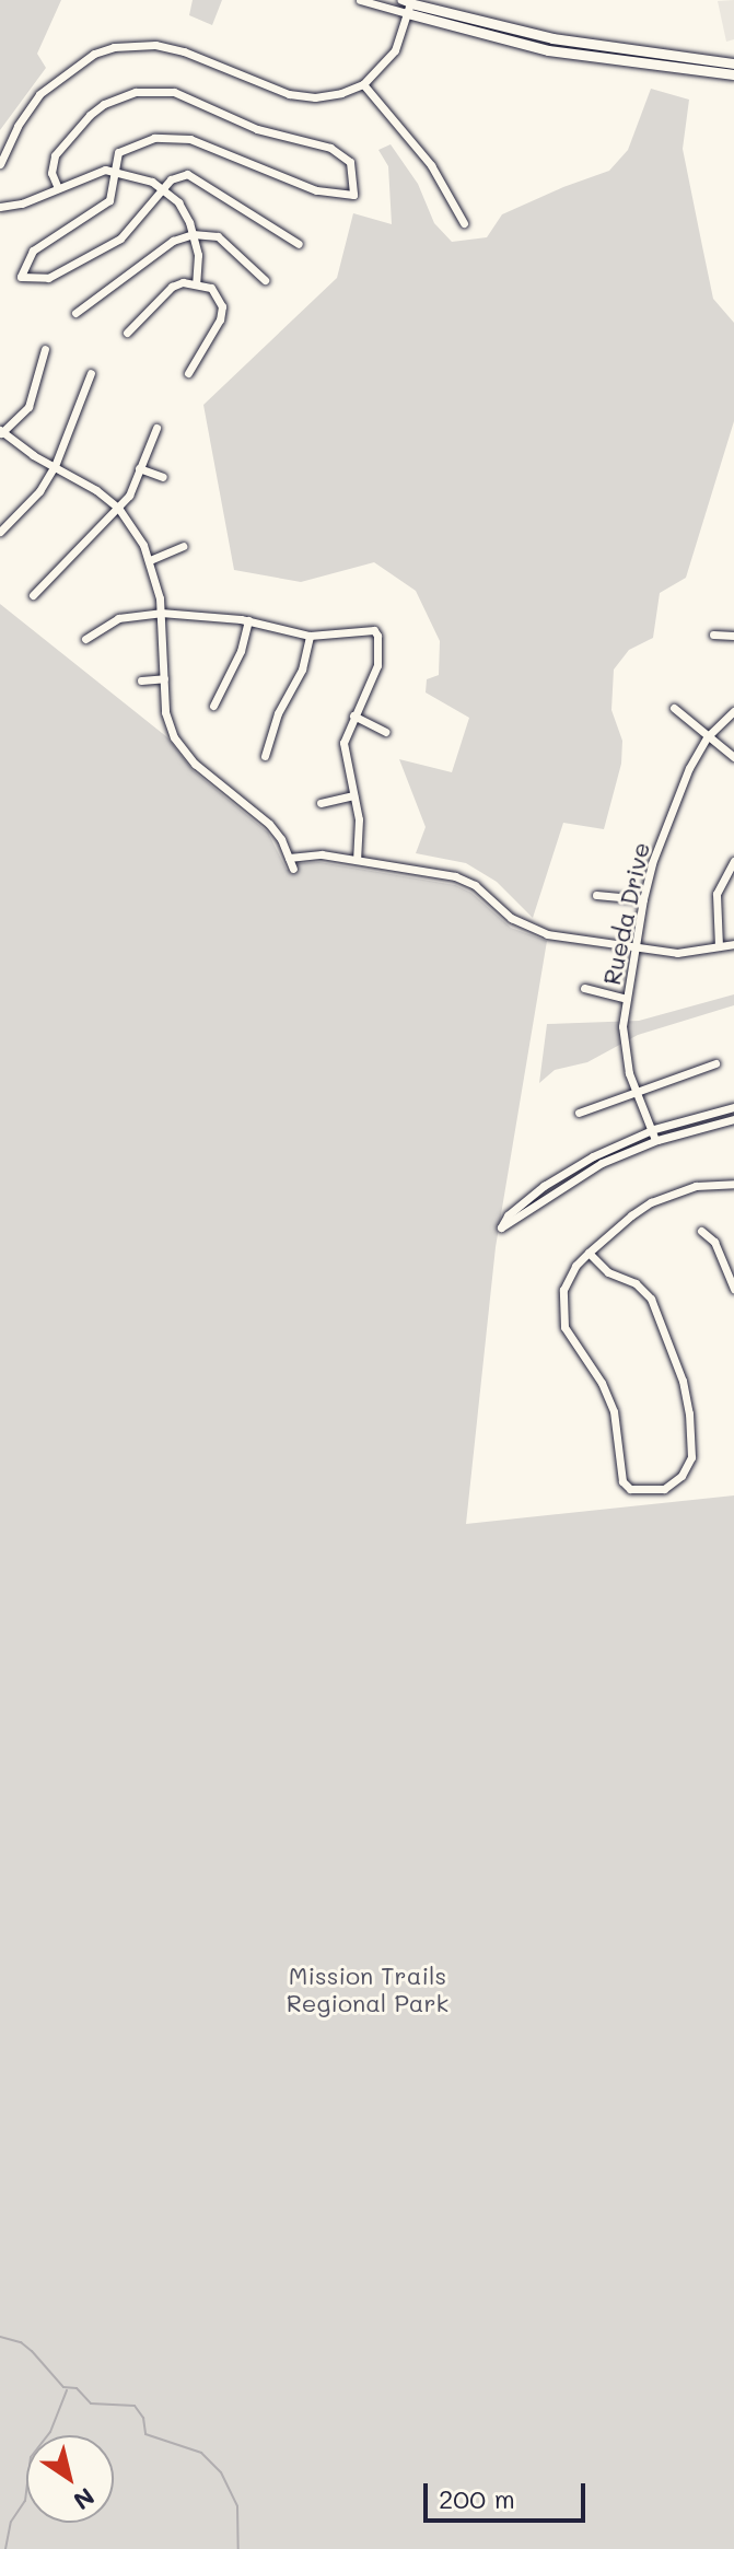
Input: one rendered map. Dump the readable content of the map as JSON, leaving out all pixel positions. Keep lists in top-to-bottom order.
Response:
{
  "streets": {
    "street": ["Rueda Drive"]
  },
  "parks": ["Mission Trails Regional Park"],
  "scale_bar": "200 m",
  "north": "bottom right"
}
